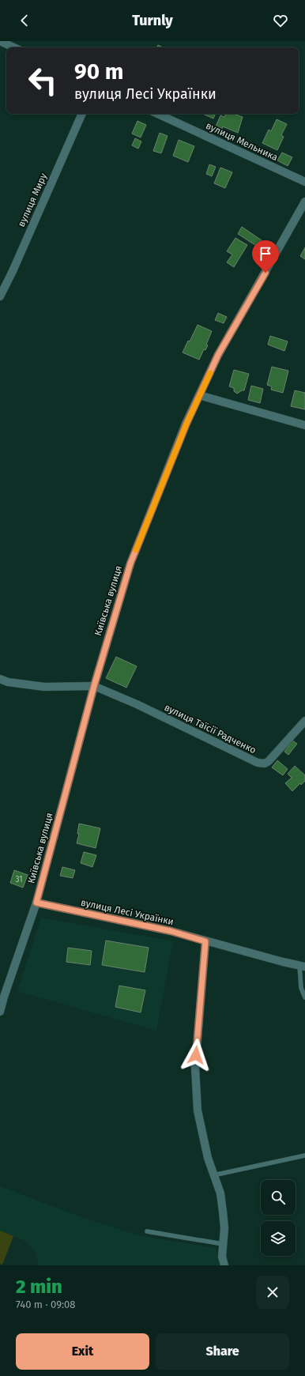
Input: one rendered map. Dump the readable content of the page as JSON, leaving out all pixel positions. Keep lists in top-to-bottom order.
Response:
{
  "streets": {
    "street": [
      "вулиця Мельника",
      "вулиця Миру",
      "Київська вулиця",
      "вулиця Таїсії Радченко",
      "вулиця Лесі Українки"
    ]
  },
  "crossings": [
    ["Київська вулиця", "вулиця Таїсії Радченко"],
    ["Київська вулиця", "вулиця Лесі Українки"]
  ],
  "house_numbers": ["31"],
  "page": {
    "header": "Turnly",
    "turn": ["90 m", "вулиця Лесі Українки"],
    "heading": ["2 min", "740 m · 09:08"],
    "buttons": ["Exit", "Share"]
  }
}
